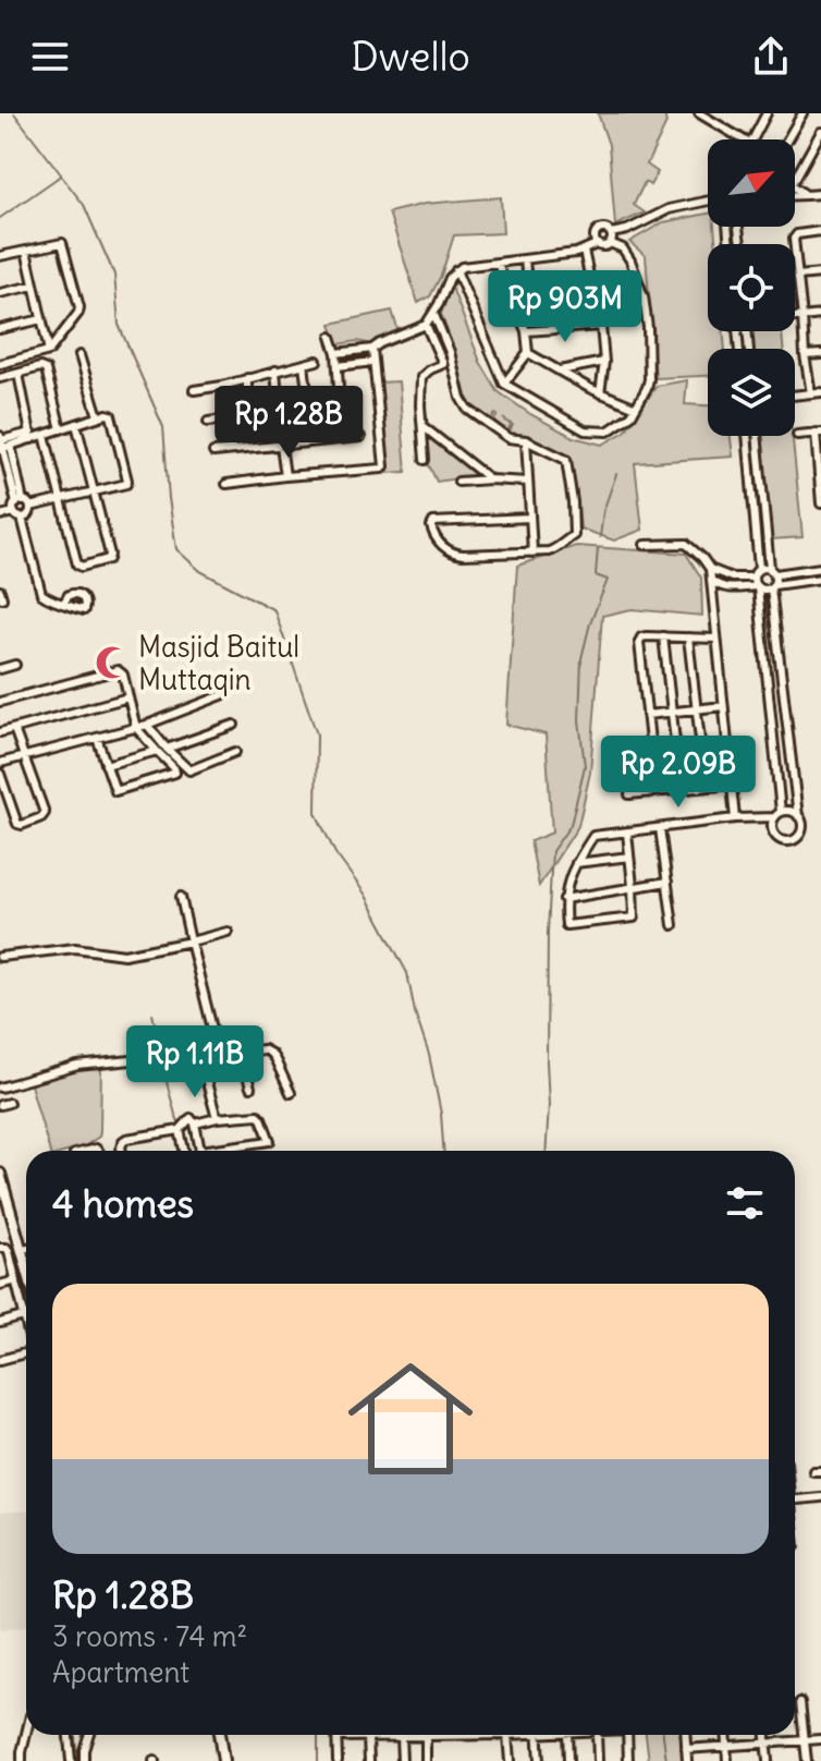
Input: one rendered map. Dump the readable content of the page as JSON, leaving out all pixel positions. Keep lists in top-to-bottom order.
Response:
{
  "places": {
    "mosque": ["Masjid Baitul Muttaqin"]
  },
  "north": "top right",
  "page": {
    "header": "Dwello",
    "price": [
      "Rp 903M",
      "Rp 1.28B",
      "Rp 2.09B",
      "Rp 1.11B"
    ],
    "heading": "4 homes",
    "list": [
      {
        "name": "Rp 1.28B",
        "note": "3 rooms · 74 m² · Apartment"
      }
    ]
  }
}
